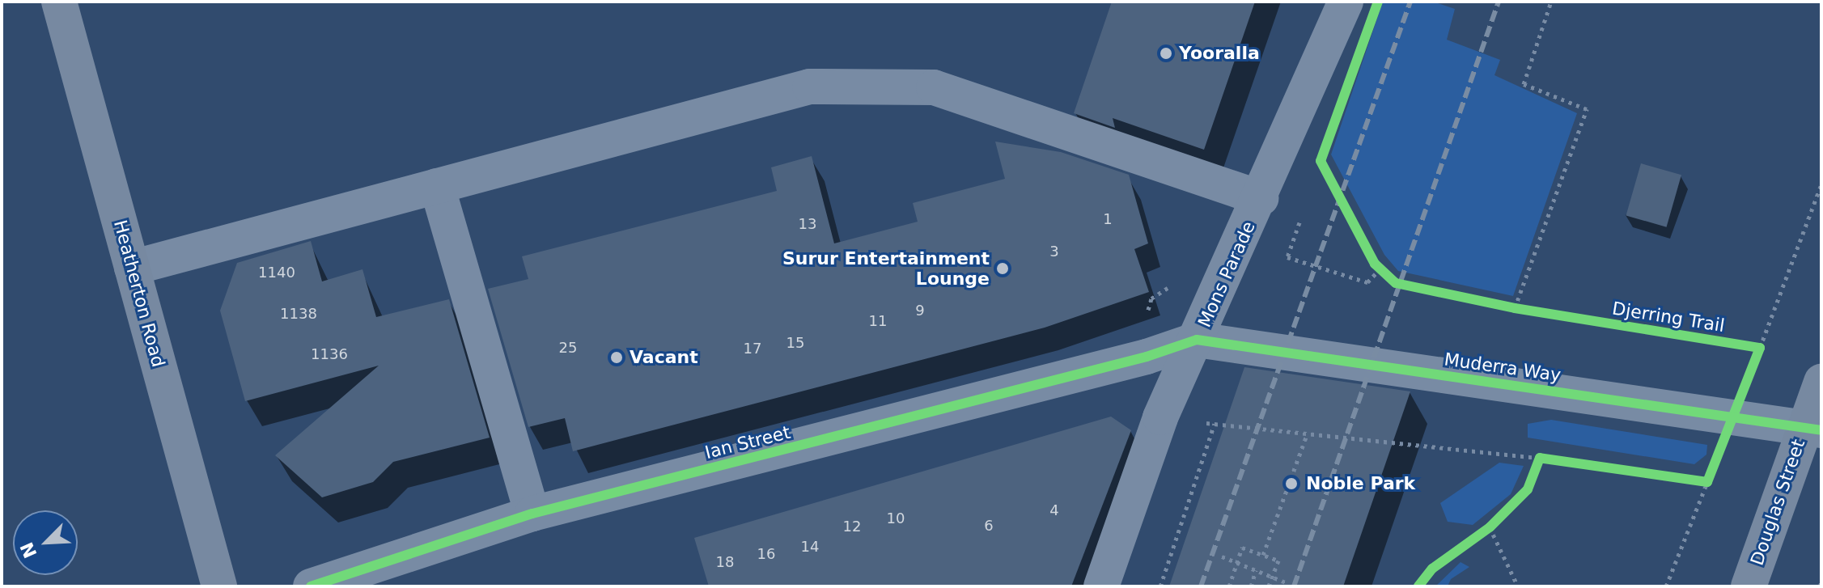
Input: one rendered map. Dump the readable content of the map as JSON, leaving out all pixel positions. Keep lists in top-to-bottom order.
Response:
{
  "streets": {
    "main road": ["Heatherton Road", "Douglas Street"],
    "street": ["Mons Parade", "Muderra Way", "Ian Street"],
    "cycle path": ["Djerring Trail"]
  },
  "crossings": [
    ["Mons Parade", "Muderra Way"],
    ["Mons Parade", "Ian Street"],
    ["Muderra Way", "Ian Street"],
    ["Muderra Way", "Douglas Street"]
  ],
  "places": [
    "Yooralla",
    "Surur Entertainment Lounge",
    "Vacant",
    "Noble Park"
  ],
  "house_numbers": [
    "1",
    "13",
    "3",
    "1140",
    "9",
    "1138",
    "11",
    "15",
    "25",
    "17",
    "1136",
    "4",
    "10",
    "6",
    "12",
    "14",
    "16",
    "18"
  ],
  "north": "bottom left"
}
